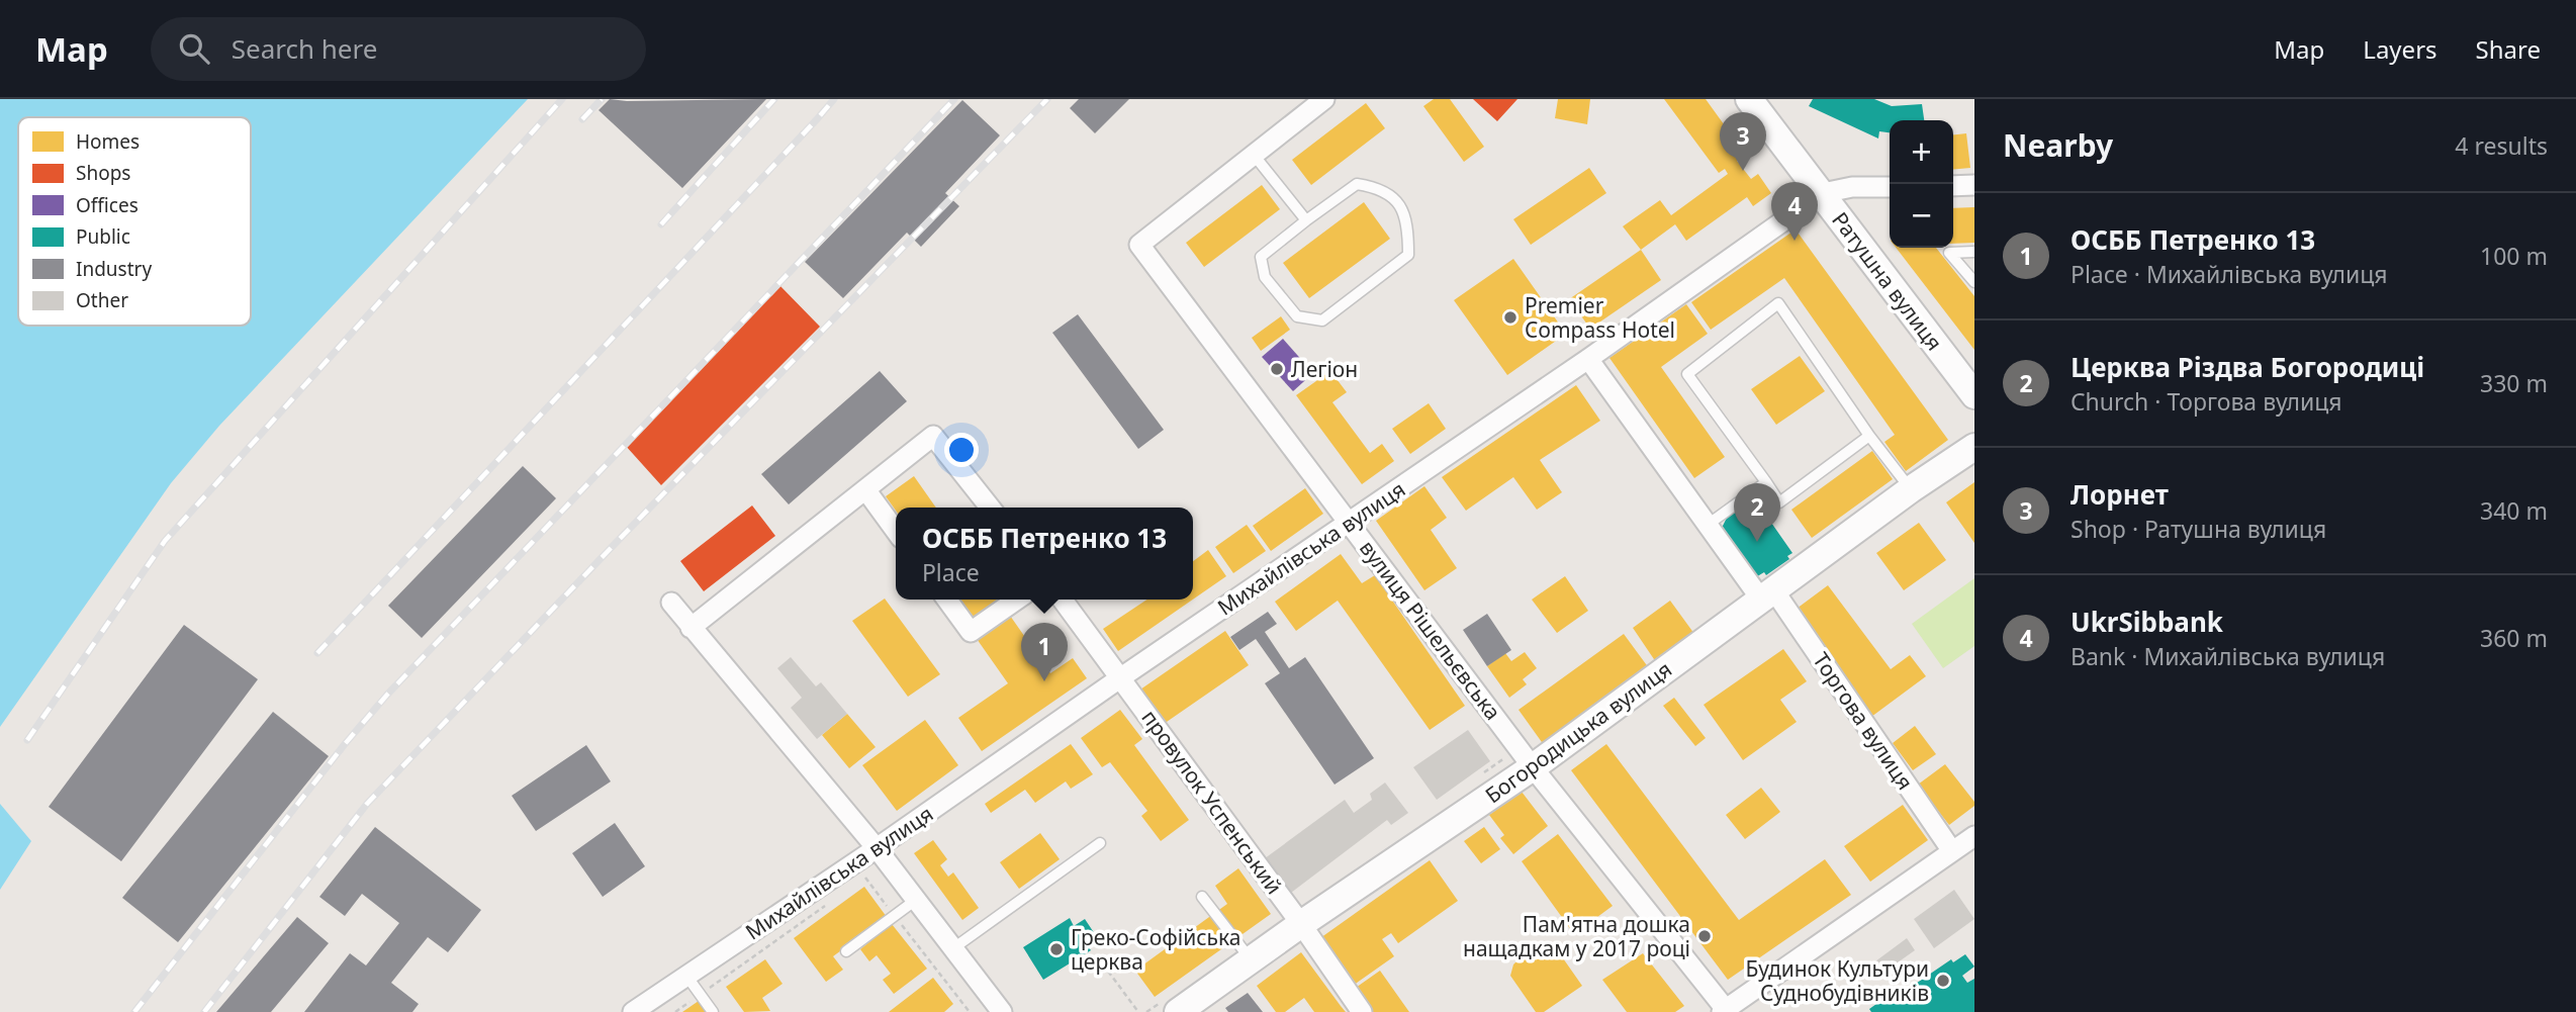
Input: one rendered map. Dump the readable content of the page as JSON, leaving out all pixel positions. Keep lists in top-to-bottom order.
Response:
{
  "streets": {
    "street": [
      "Ратушна вулиця",
      "Михайлівська вулиця",
      "вулиця Рішельєвська",
      "Торгова вулиця",
      "Богородицька вулиця",
      "провулок Успенський"
    ]
  },
  "crossings": [
    ["Ратушна вулиця", "Михайлівська вулиця"],
    ["Михайлівська вулиця", "вулиця Рішельєвська"],
    ["Михайлівська вулиця", "Торгова вулиця"],
    ["Михайлівська вулиця", "провулок Успенський"],
    ["вулиця Рішельєвська", "Богородицька вулиця"],
    ["Торгова вулиця", "Богородицька вулиця"],
    ["Богородицька вулиця", "провулок Успенський"]
  ],
  "places": [
    "Premier Compass Hotel",
    "Легіон",
    "Пам'ятна дошка нащадкам у 2017 році",
    "Греко-Софійська церква",
    "Будинок Культури Суднобудівників"
  ],
  "legend": [
    "Homes",
    "Shops",
    "Offices",
    "Public",
    "Industry",
    "Other"
  ],
  "page": {
    "header": "Map",
    "search": "Search here",
    "nav": ["Map", "Layers", "Share"],
    "heading": ["Nearby", "4 results"],
    "pins": [
      "3",
      "4",
      "2",
      "1"
    ],
    "map_buttons": ["+", "−"],
    "list": [
      {
        "mark": "1",
        "name": "ОСББ Петренко 13",
        "note": "Place · Михайлівська вулиця",
        "value": "100 m"
      },
      {
        "mark": "2",
        "name": "Церква Різдва Богородиці",
        "note": "Church · Торгова вулиця",
        "value": "330 m"
      },
      {
        "mark": "3",
        "name": "Лорнет",
        "note": "Shop · Ратушна вулиця",
        "value": "340 m"
      },
      {
        "mark": "4",
        "name": "UkrSibbank",
        "note": "Bank · Михайлівська вулиця",
        "value": "360 m"
      }
    ],
    "popup": ["ОСББ Петренко 13", "Place"]
  }
}
